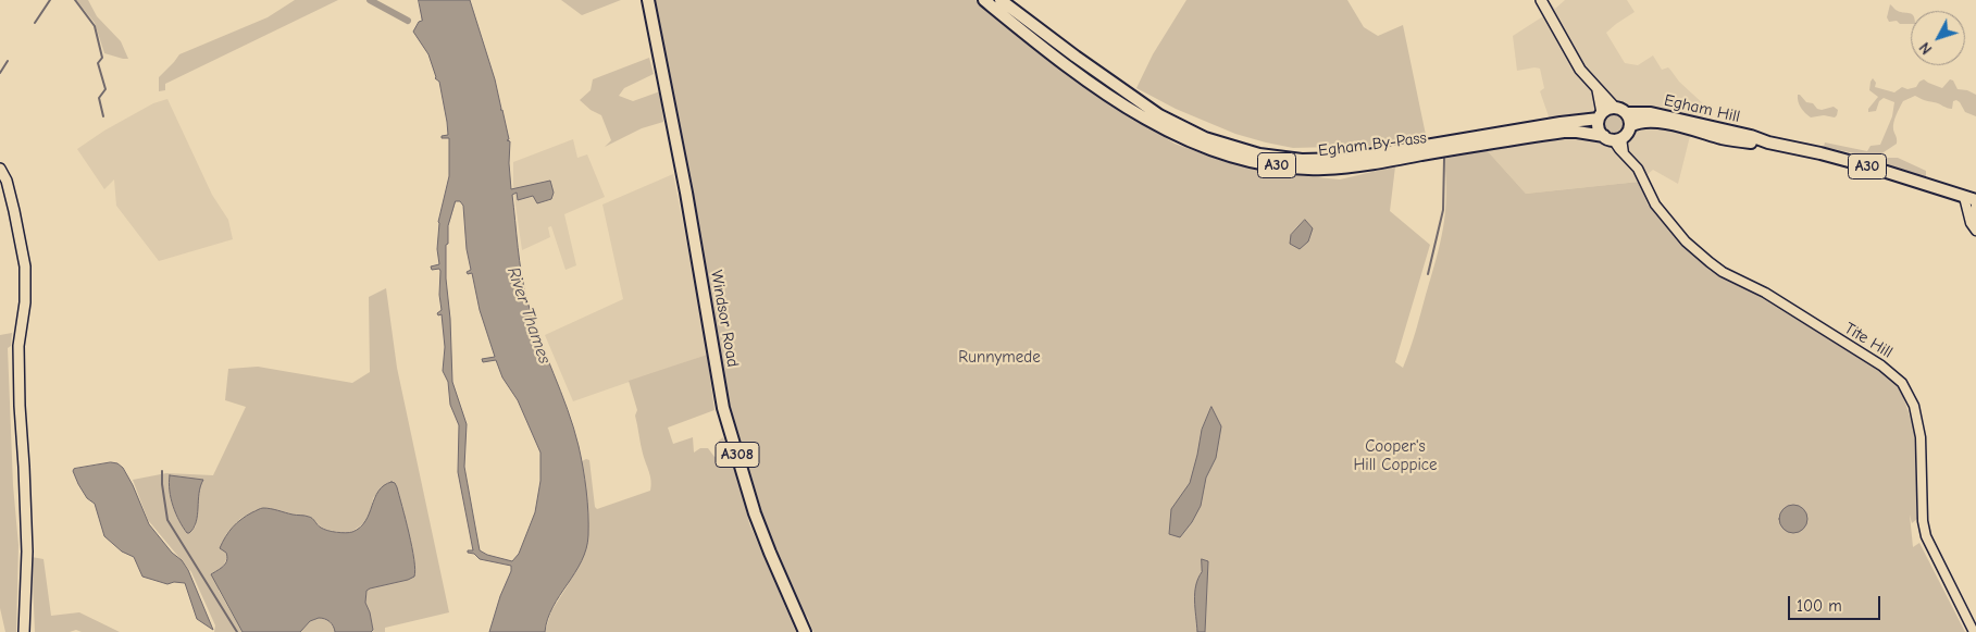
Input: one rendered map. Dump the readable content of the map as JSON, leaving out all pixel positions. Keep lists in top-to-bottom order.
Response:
{
  "streets": {
    "main road": [
      "Egham Hill",
      "Egham By-Pass",
      "A30",
      "Windsor Road",
      "A308"
    ],
    "street": ["Tite Hill"]
  },
  "crossings": [
    ["Egham Hill", "Egham By-Pass"],
    ["Egham Hill", "Tite Hill"],
    ["Egham By-Pass", "Tite Hill"]
  ],
  "water": ["River Thames"],
  "parks": ["Runnymede", "Cooper's Hill Coppice"],
  "scale_bar": "100 m",
  "north": "bottom left"
}
